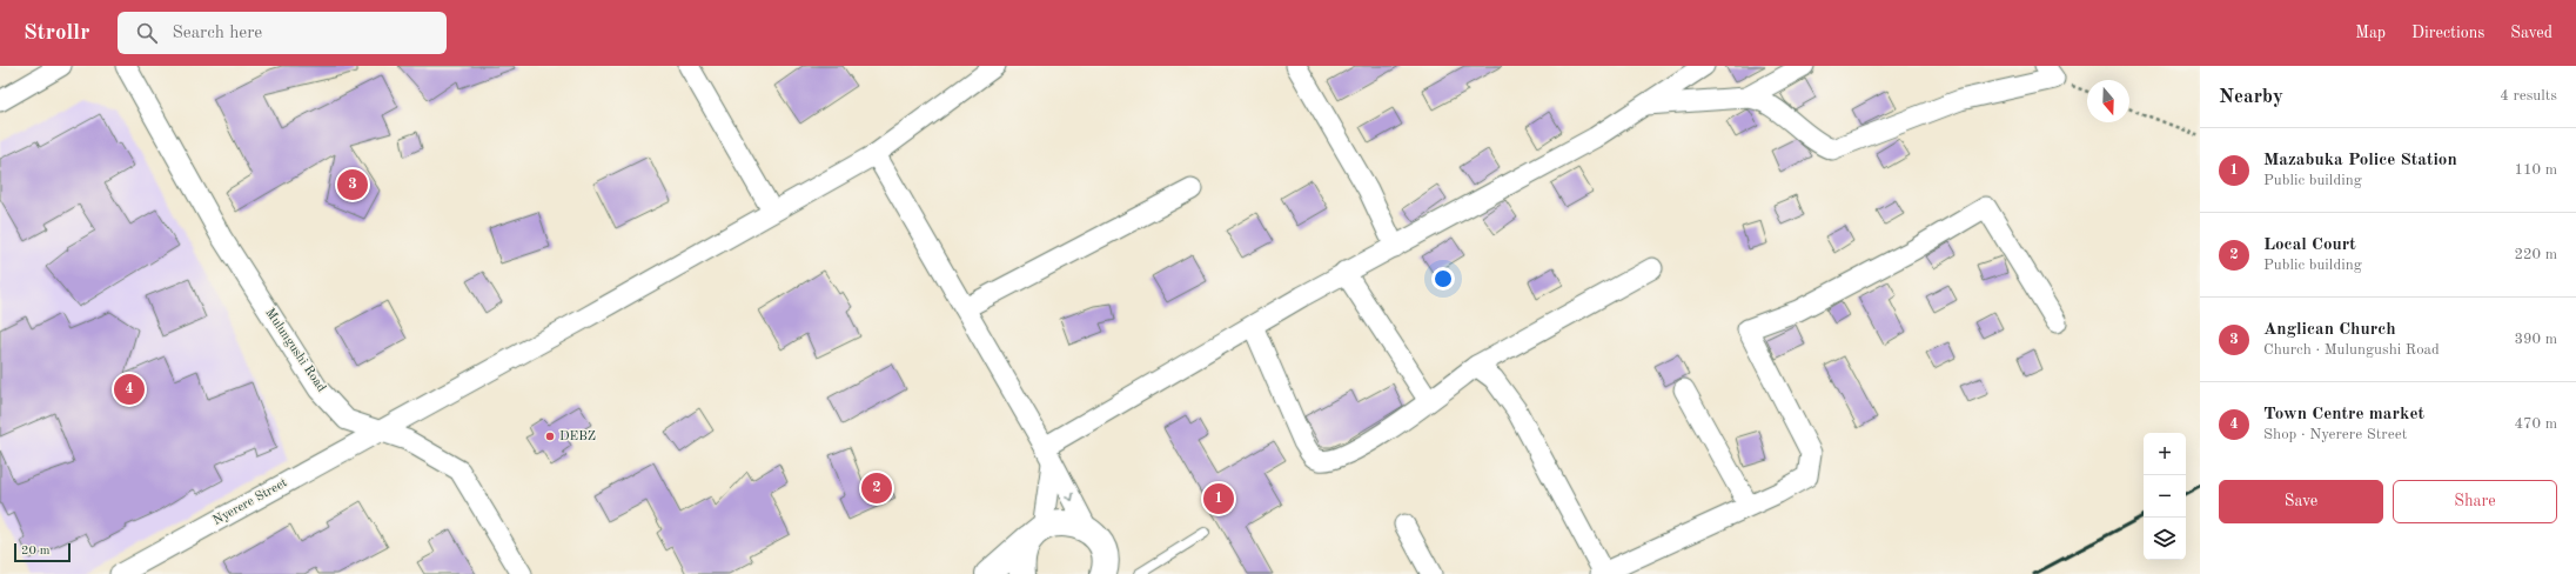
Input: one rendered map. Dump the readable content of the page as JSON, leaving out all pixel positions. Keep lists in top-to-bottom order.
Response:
{
  "streets": {
    "street": ["Mulungushi Road", "Nyerere Street"]
  },
  "crossings": [
    ["Mulungushi Road", "Nyerere Street"]
  ],
  "places": ["DEBZ"],
  "scale_bar": "20 m",
  "north": "bottom",
  "page": {
    "header": "Strollr",
    "search": "Search here",
    "nav": ["Map", "Directions", "Saved"],
    "heading": ["Nearby", "4 results"],
    "list": [
      {
        "mark": "1",
        "name": "Mazabuka Police Station",
        "note": "Public building",
        "value": "110 m"
      },
      {
        "mark": "2",
        "name": "Local Court",
        "note": "Public building",
        "value": "220 m"
      },
      {
        "mark": "3",
        "name": "Anglican Church",
        "note": "Church · Mulungushi Road",
        "value": "390 m"
      },
      {
        "mark": "4",
        "name": "Town Centre market",
        "note": "Shop · Nyerere Street",
        "value": "470 m"
      }
    ],
    "pins": [
      "3",
      "4",
      "2",
      "1"
    ],
    "map_buttons": ["+", "−"],
    "buttons": ["Save", "Share"],
    "scale": "20 m"
  }
}
